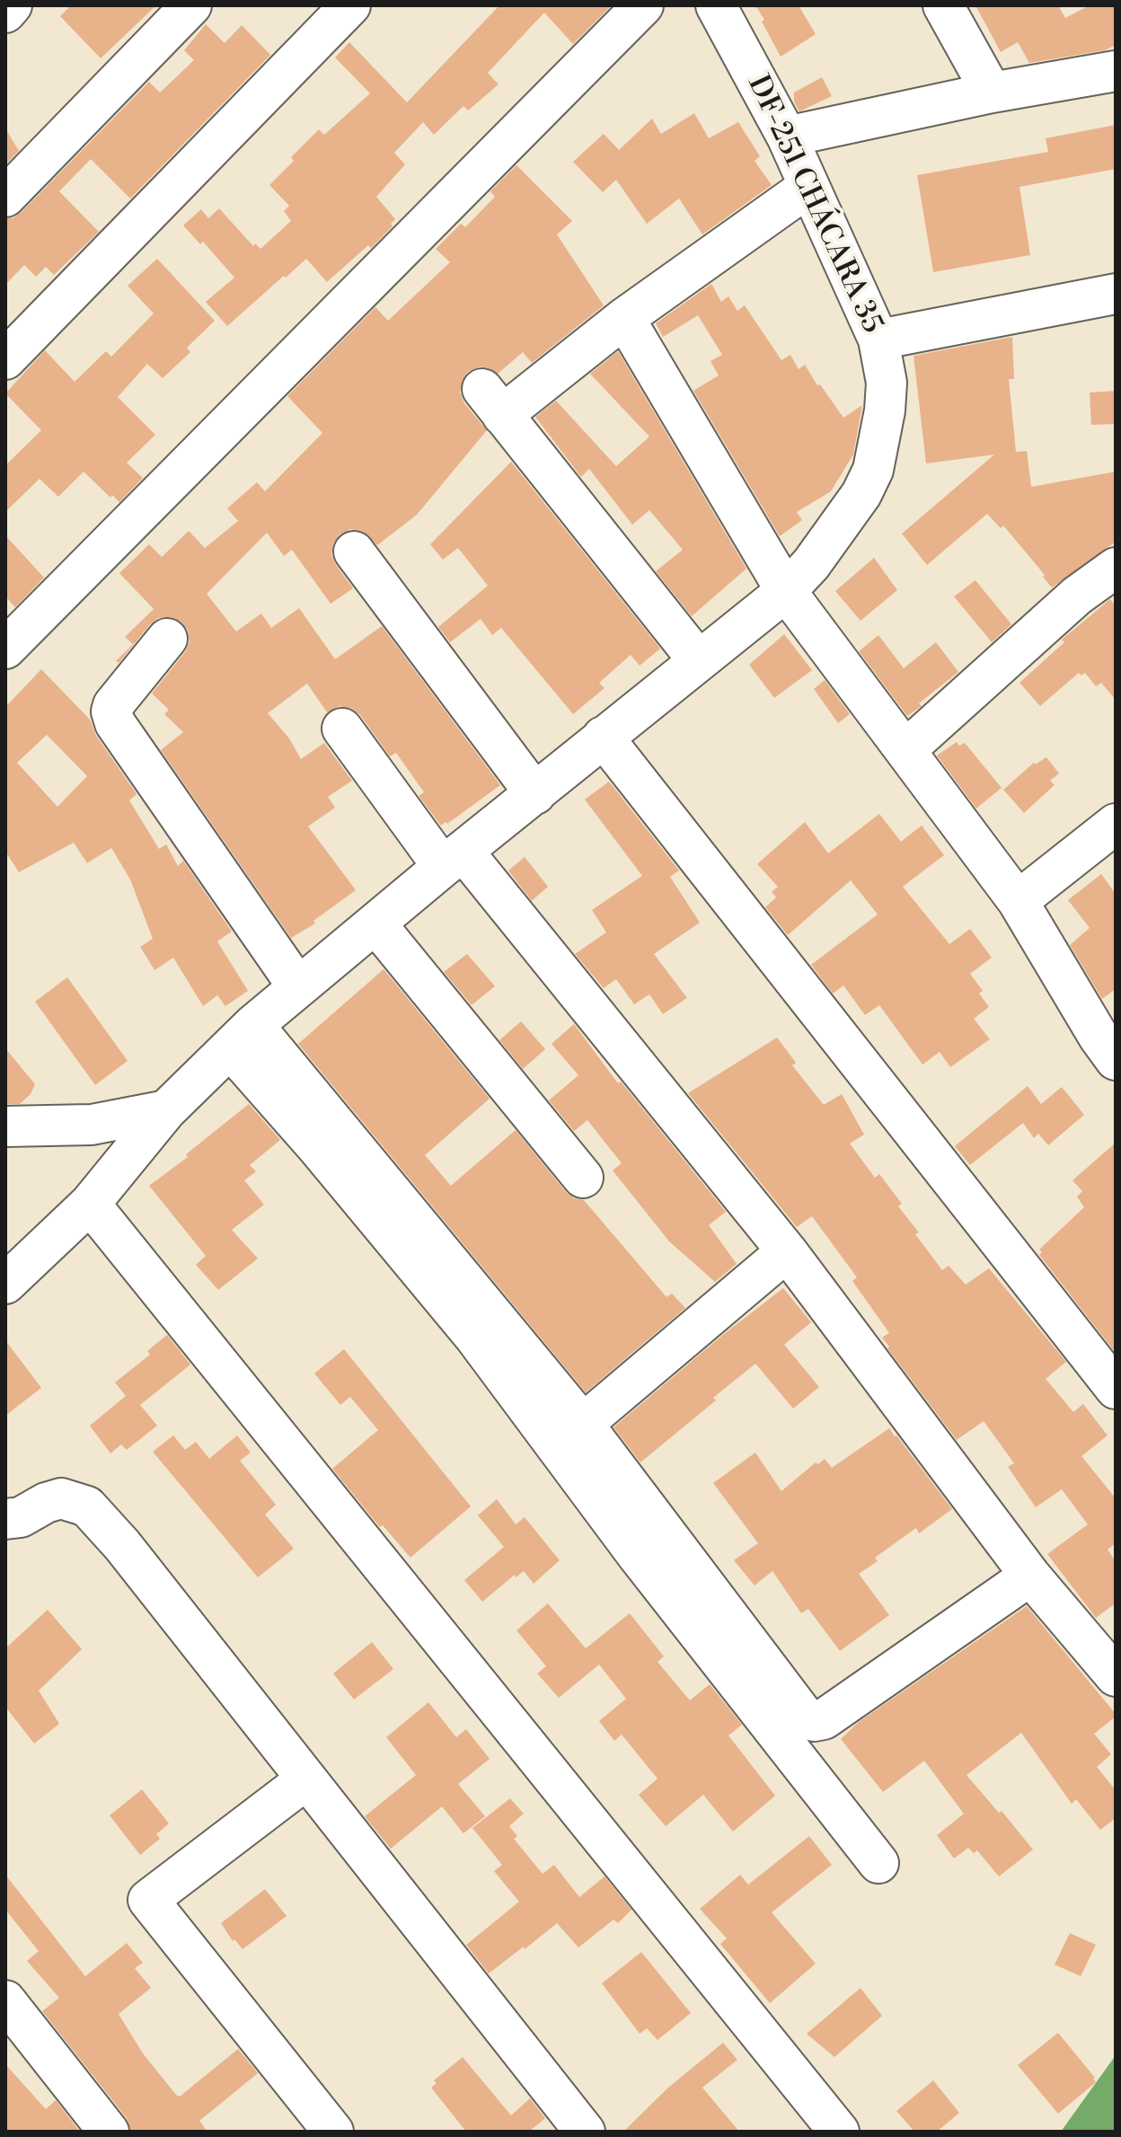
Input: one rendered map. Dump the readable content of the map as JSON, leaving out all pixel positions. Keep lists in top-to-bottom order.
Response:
{
  "streets": {
    "street": ["DF-251 CHÁCARA 35"]
  }
}
